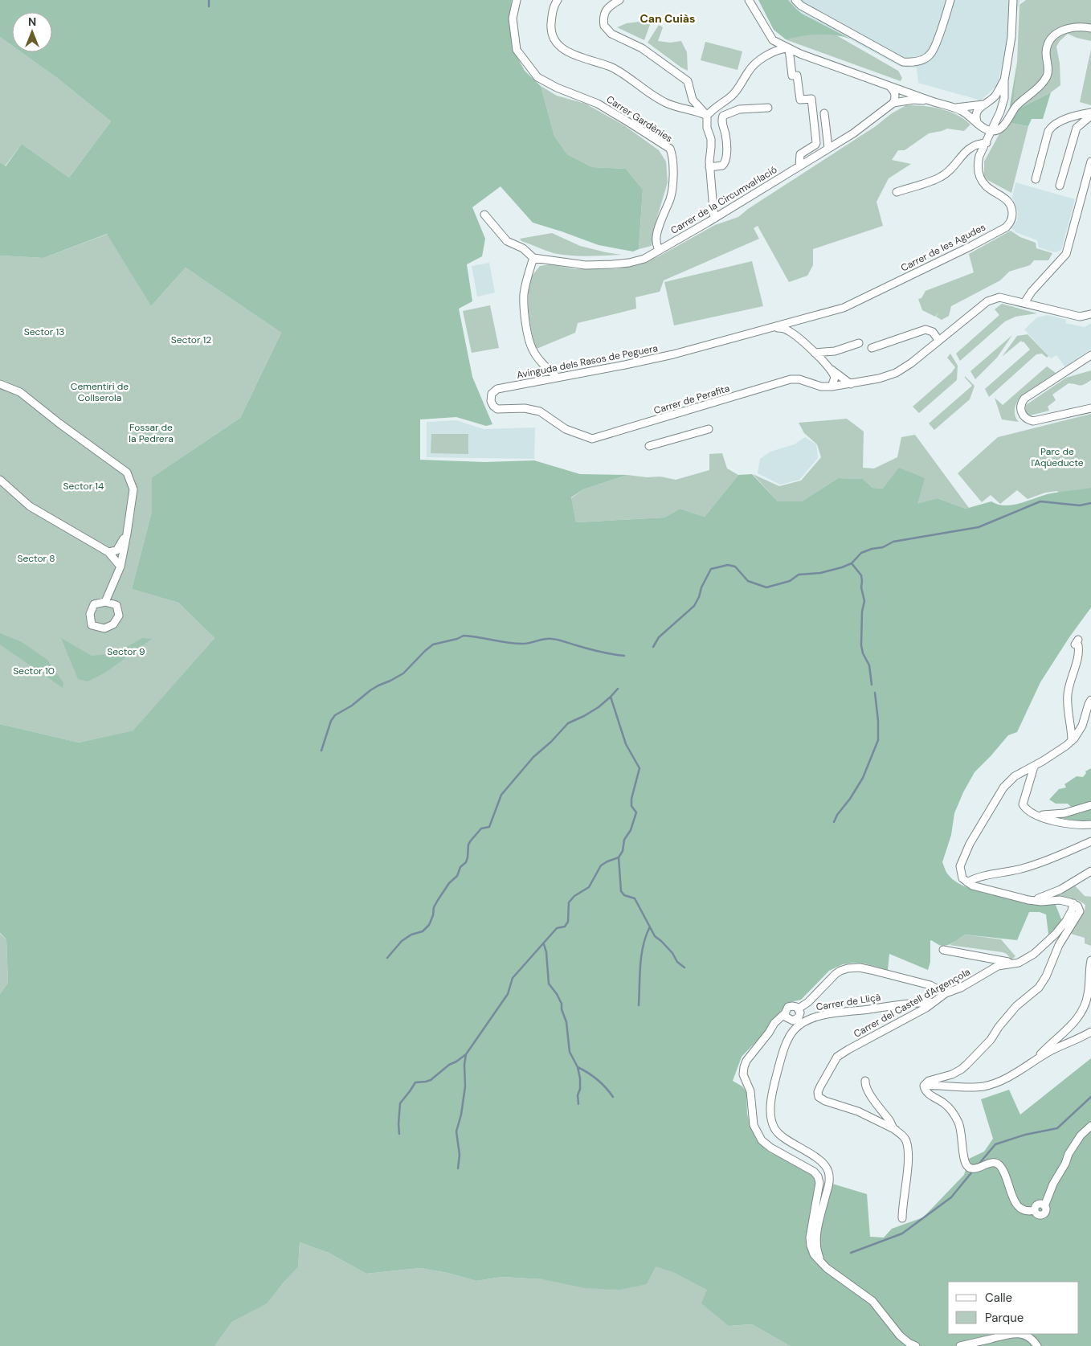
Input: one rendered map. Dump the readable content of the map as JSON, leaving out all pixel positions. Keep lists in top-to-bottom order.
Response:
{
  "streets": {
    "street": [
      "Carrer Gardènies",
      "Carrer de la Circumval·lació",
      "Carrer de les Agudes",
      "Avinguda dels Rasos de Peguera",
      "Carrer de Perafita",
      "Carrer de Lliçà",
      "Carrer del Castell d'Argençola"
    ]
  },
  "crossings": [
    ["Carrer Gardènies", "Carrer de la Circumval·lació"],
    ["Carrer de les Agudes", "Avinguda dels Rasos de Peguera"],
    ["Avinguda dels Rasos de Peguera", "Carrer de Perafita"],
    ["Carrer de Lliçà", "Carrer del Castell d'Argençola"]
  ],
  "districts": ["Can Cuiàs"],
  "parks": [
    "Sector 13",
    "Sector 12",
    "Cementiri de Collserola",
    "Fossar de la Pedrera",
    "Parc de l'Aqüeducte",
    "Sector 14",
    "Sector 8",
    "Sector 9",
    "Sector 10"
  ],
  "legend": ["Calle", "Parque"],
  "north": "top"
}
